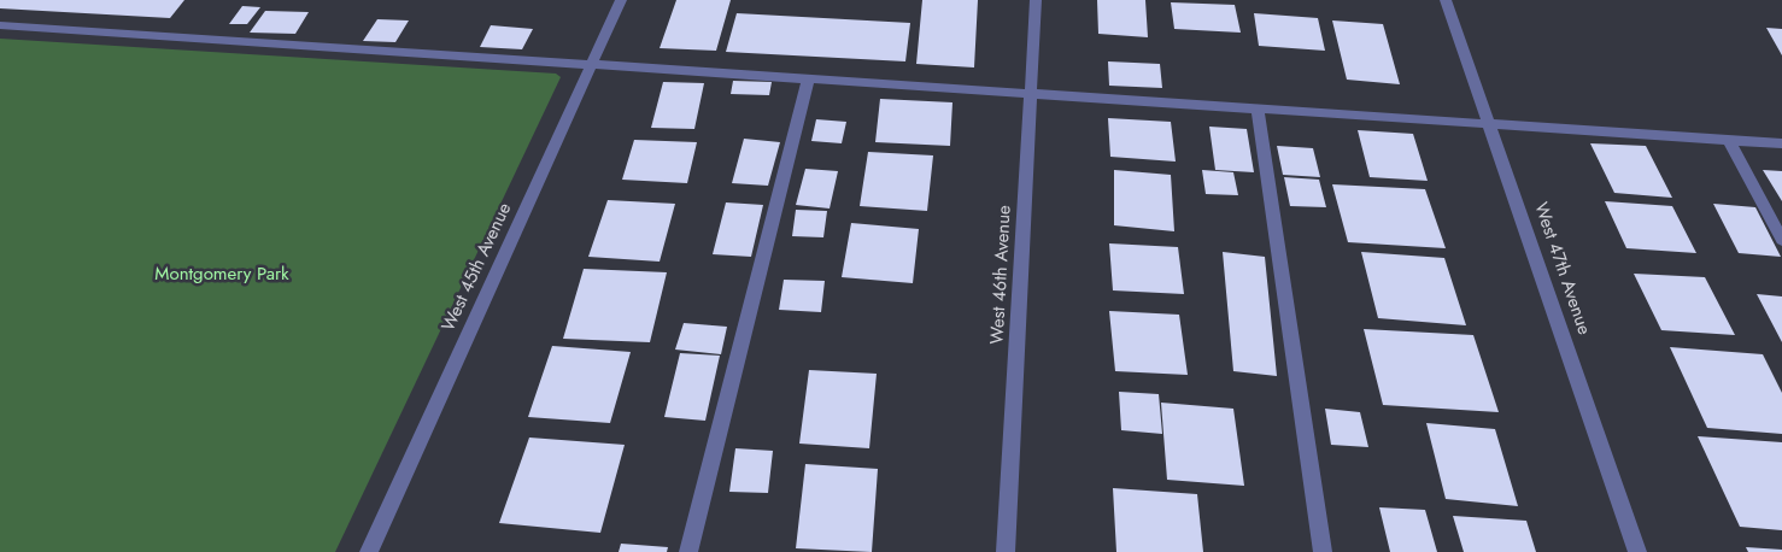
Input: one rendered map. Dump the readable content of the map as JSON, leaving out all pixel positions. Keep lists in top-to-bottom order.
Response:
{
  "streets": {
    "street": ["West 45th Avenue", "West 47th Avenue", "West 46th Avenue"]
  },
  "parks": ["Montgomery Park"]
}
